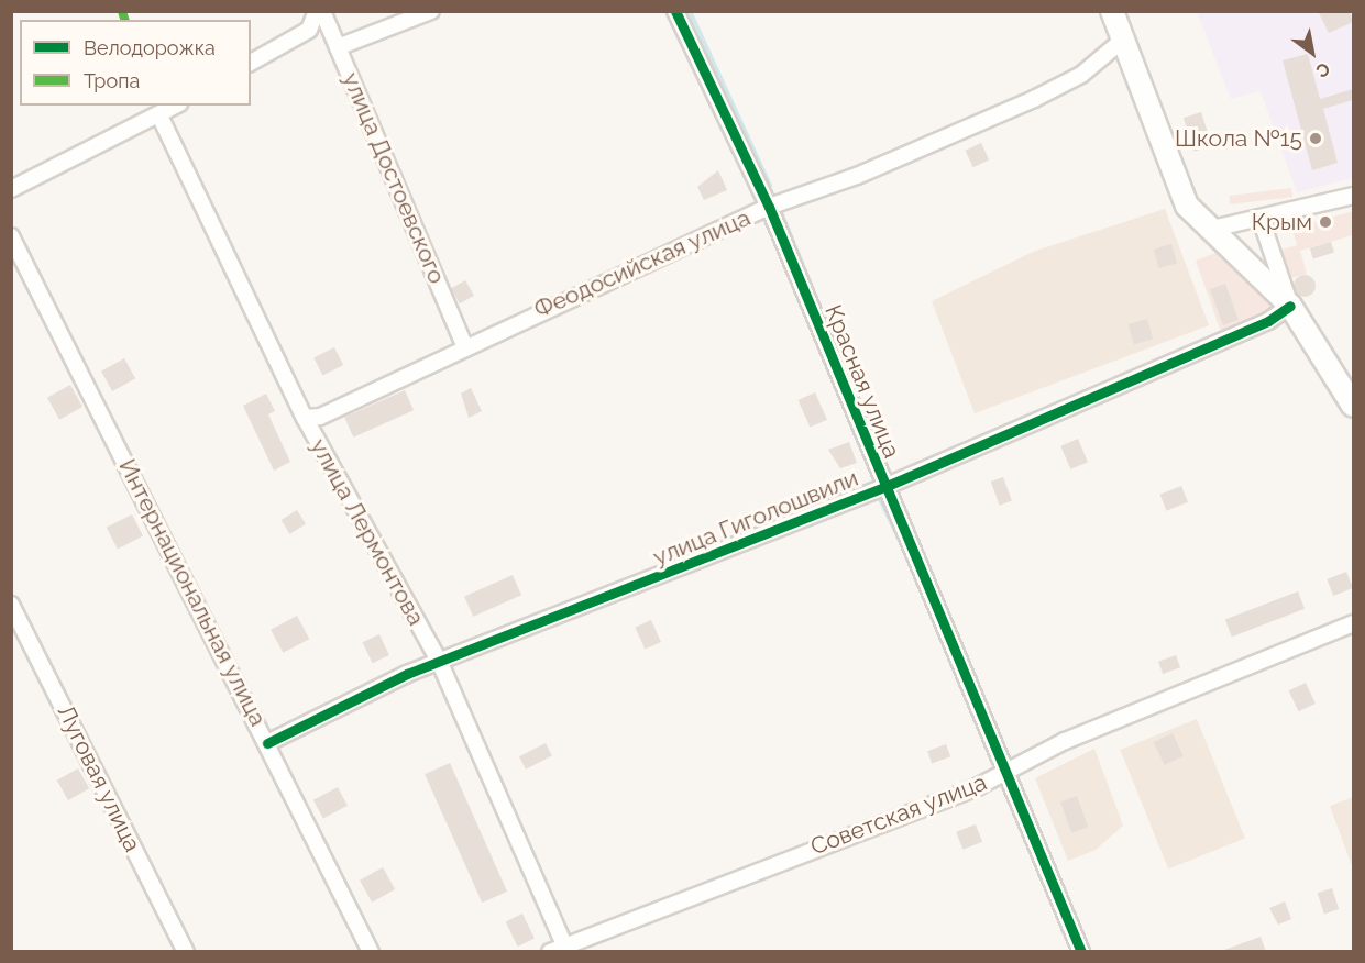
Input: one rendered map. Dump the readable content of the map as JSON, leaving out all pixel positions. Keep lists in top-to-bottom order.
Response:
{
  "streets": {
    "street": [
      "улица Достоевского",
      "Феодосийская улица",
      "Красная улица",
      "улица Гиголошвили",
      "улица Лермонтова",
      "Интернациональная улица",
      "Луговая улица",
      "Советская улица"
    ]
  },
  "crossings": [
    ["улица Достоевского", "Феодосийская улица"],
    ["Феодосийская улица", "Красная улица"],
    ["Феодосийская улица", "улица Лермонтова"],
    ["Красная улица", "улица Гиголошвили"],
    ["Красная улица", "Советская улица"],
    ["улица Гиголошвили", "улица Лермонтова"],
    ["улица Гиголошвили", "Интернациональная улица"],
    ["улица Лермонтова", "Советская улица"]
  ],
  "places": ["Школа №15", "Крым"],
  "legend": ["Велодорожка", "Тропа"],
  "north": "bottom right"
}
